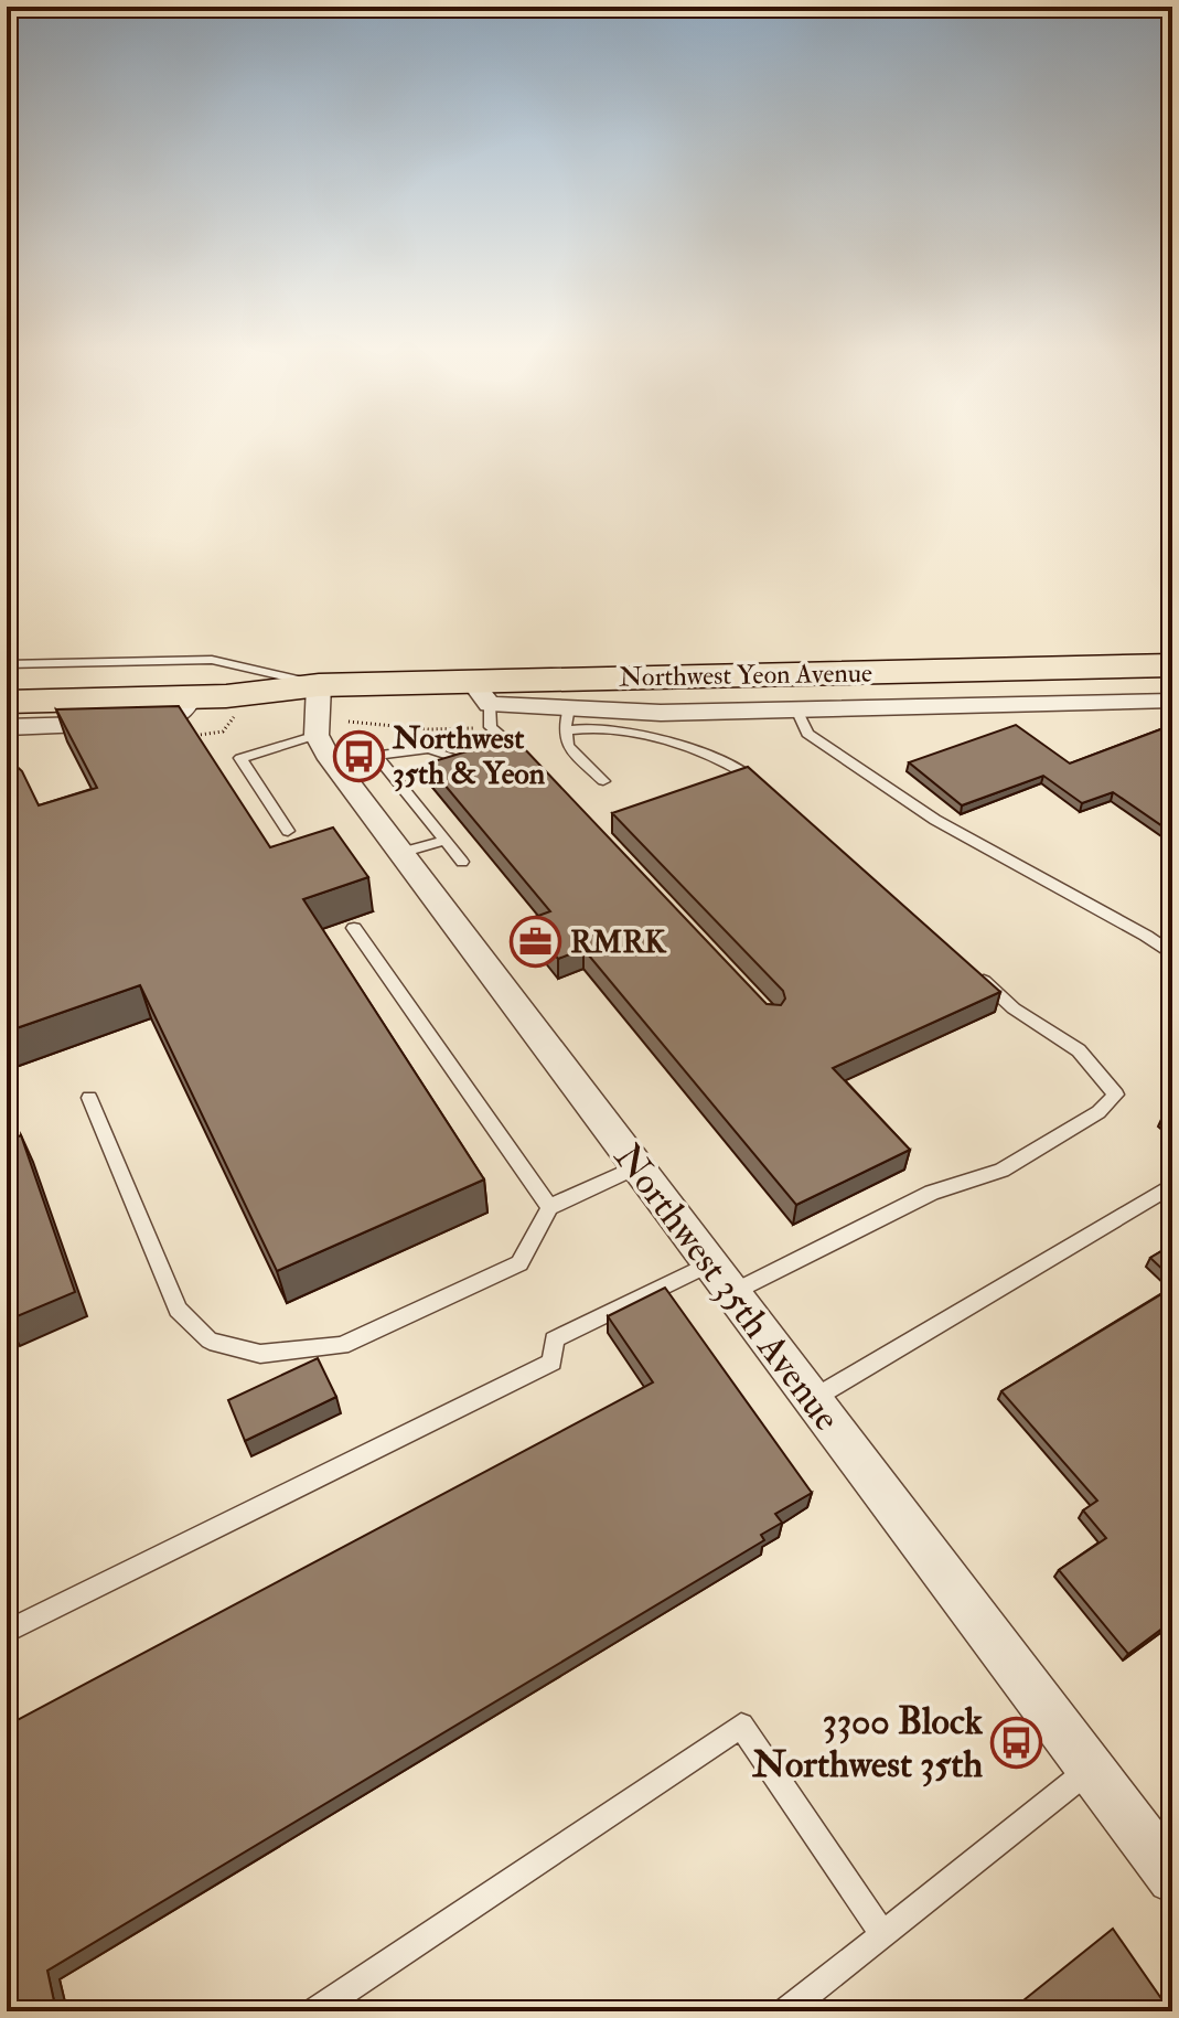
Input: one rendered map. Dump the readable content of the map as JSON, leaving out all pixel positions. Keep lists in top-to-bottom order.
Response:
{
  "streets": {
    "highway": ["Northwest Yeon Avenue"],
    "street": ["Northwest 35th Avenue"]
  },
  "places": {
    "bus stop": ["Northwest 35th & Yeon", "3300 Block Northwest 35th"],
    "office": ["RMRK"]
  }
}
